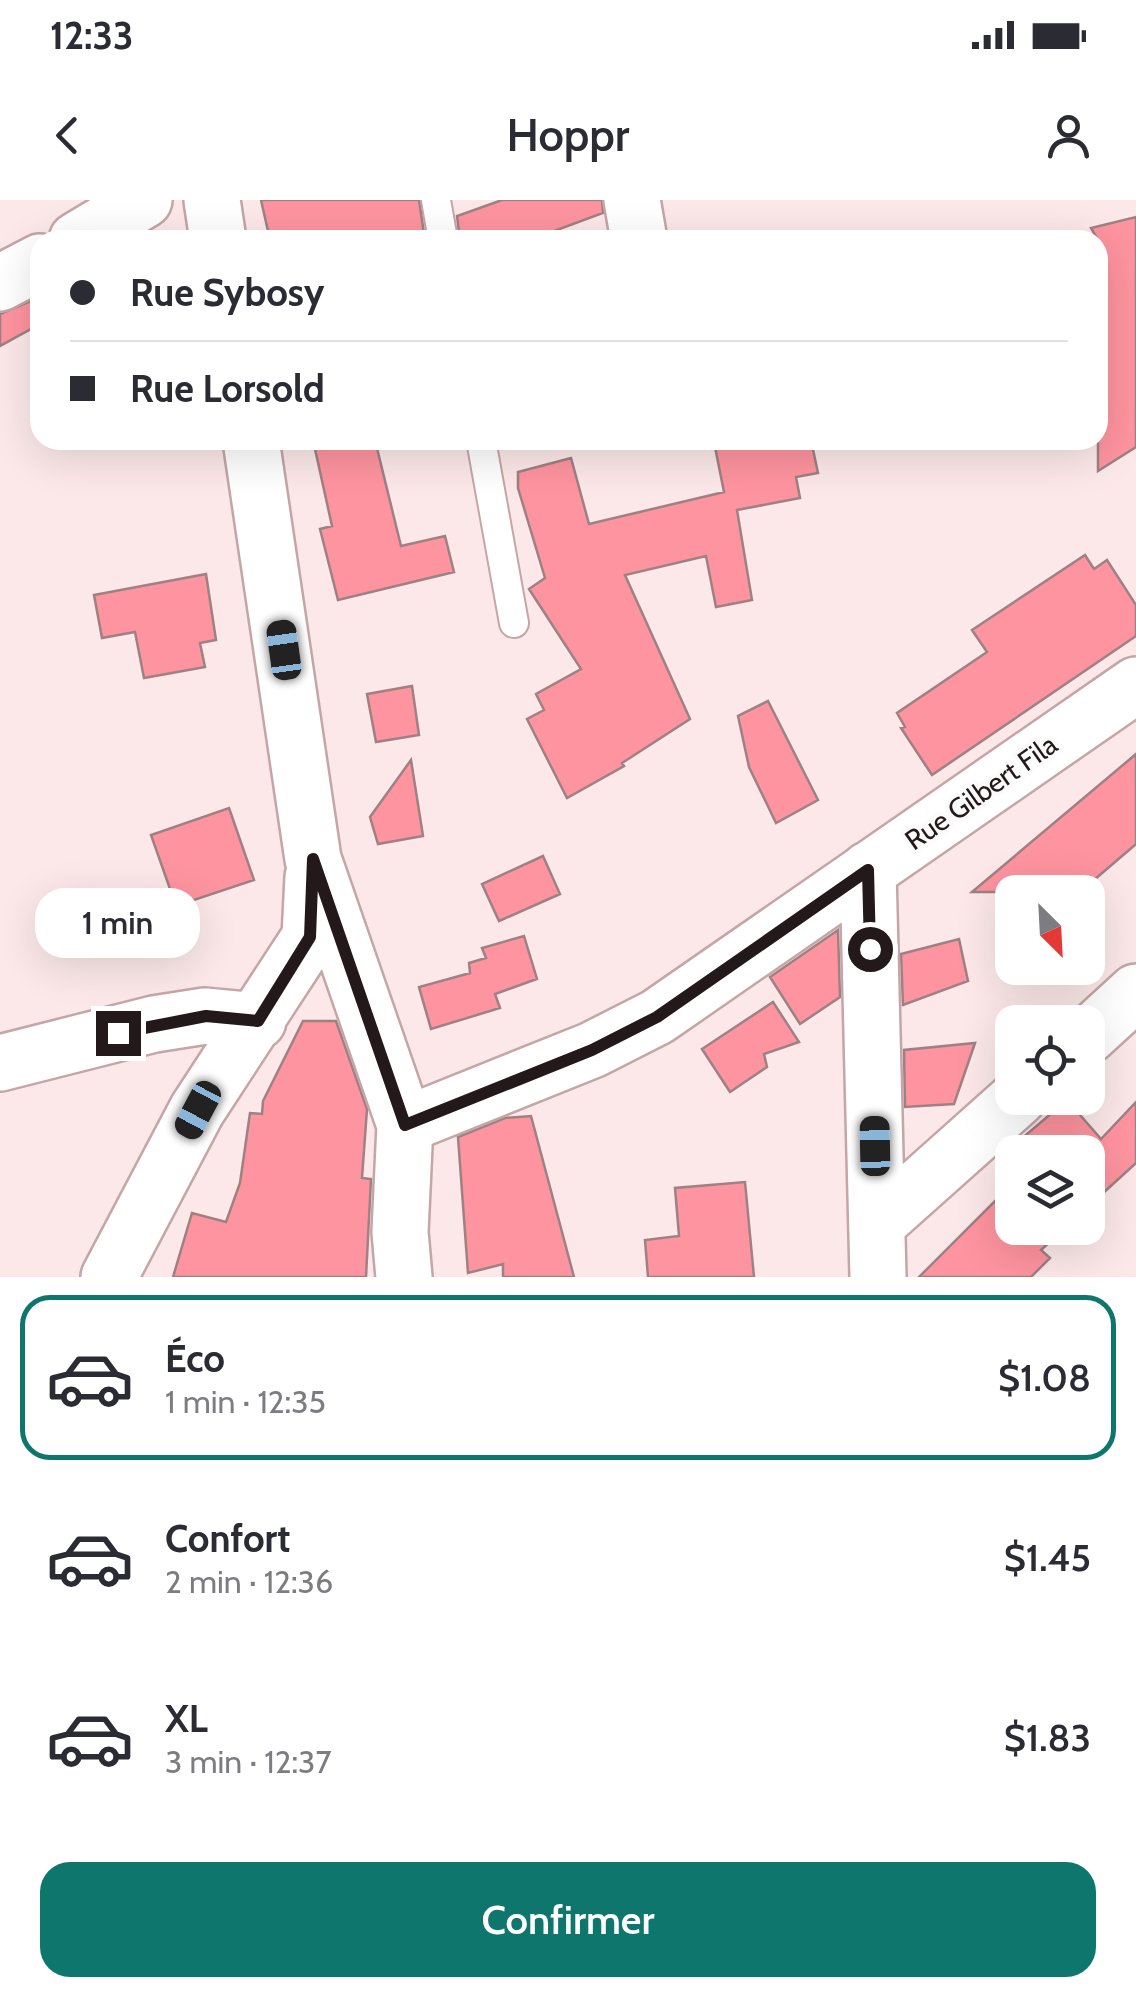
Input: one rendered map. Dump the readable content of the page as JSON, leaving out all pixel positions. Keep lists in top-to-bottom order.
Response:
{
  "streets": {
    "street": ["Rue Gilbert Fila"]
  },
  "north": "bottom right",
  "page": {
    "status": "12:33",
    "header": "Hoppr",
    "banner": ["Rue Sybosy", "Rue Lorsold"],
    "bubble": "1 min",
    "list": [
      {
        "name": "Éco",
        "note": "1 min · 12:35",
        "value": "$1.08"
      },
      {
        "name": "Confort",
        "note": "2 min · 12:36",
        "value": "$1.45"
      },
      {
        "name": "XL",
        "note": "3 min · 12:37",
        "value": "$1.83"
      }
    ],
    "buttons": "Confirmer"
  }
}
